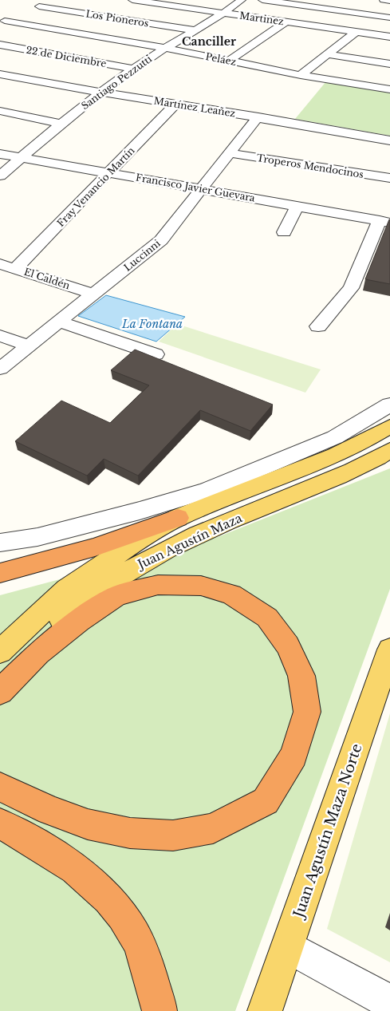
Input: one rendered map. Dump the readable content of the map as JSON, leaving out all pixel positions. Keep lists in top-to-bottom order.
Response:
{
  "streets": {
    "main road": ["Juan Agustín Maza", "Juan Agustín Maza Norte"],
    "street": [
      "Los Pioneros",
      "Martinez",
      "22 de Diciembre",
      "Peláez",
      "Santiago Pezzutti",
      "Martínez Leañez",
      "Troperos Mendocinos",
      "Fray Venancio Martín",
      "Francisco Javier Guevara",
      "Luccinni",
      "El Caldén"
    ]
  },
  "crossings": [
    ["Los Pioneros", "Santiago Pezzutti"],
    ["Martinez", "Santiago Pezzutti"],
    ["22 de Diciembre", "Santiago Pezzutti"],
    ["Peláez", "Santiago Pezzutti"],
    ["Santiago Pezzutti", "Martínez Leañez"],
    ["Santiago Pezzutti", "Francisco Javier Guevara"],
    ["Martínez Leañez", "Fray Venancio Martín"],
    ["Martínez Leañez", "Luccinni"],
    ["Troperos Mendocinos", "Luccinni"],
    ["Fray Venancio Martín", "Francisco Javier Guevara"],
    ["Fray Venancio Martín", "El Caldén"],
    ["Francisco Javier Guevara", "Luccinni"],
    ["Luccinni", "El Caldén"]
  ],
  "districts": ["Canciller"],
  "water": ["La Fontana"]
}
